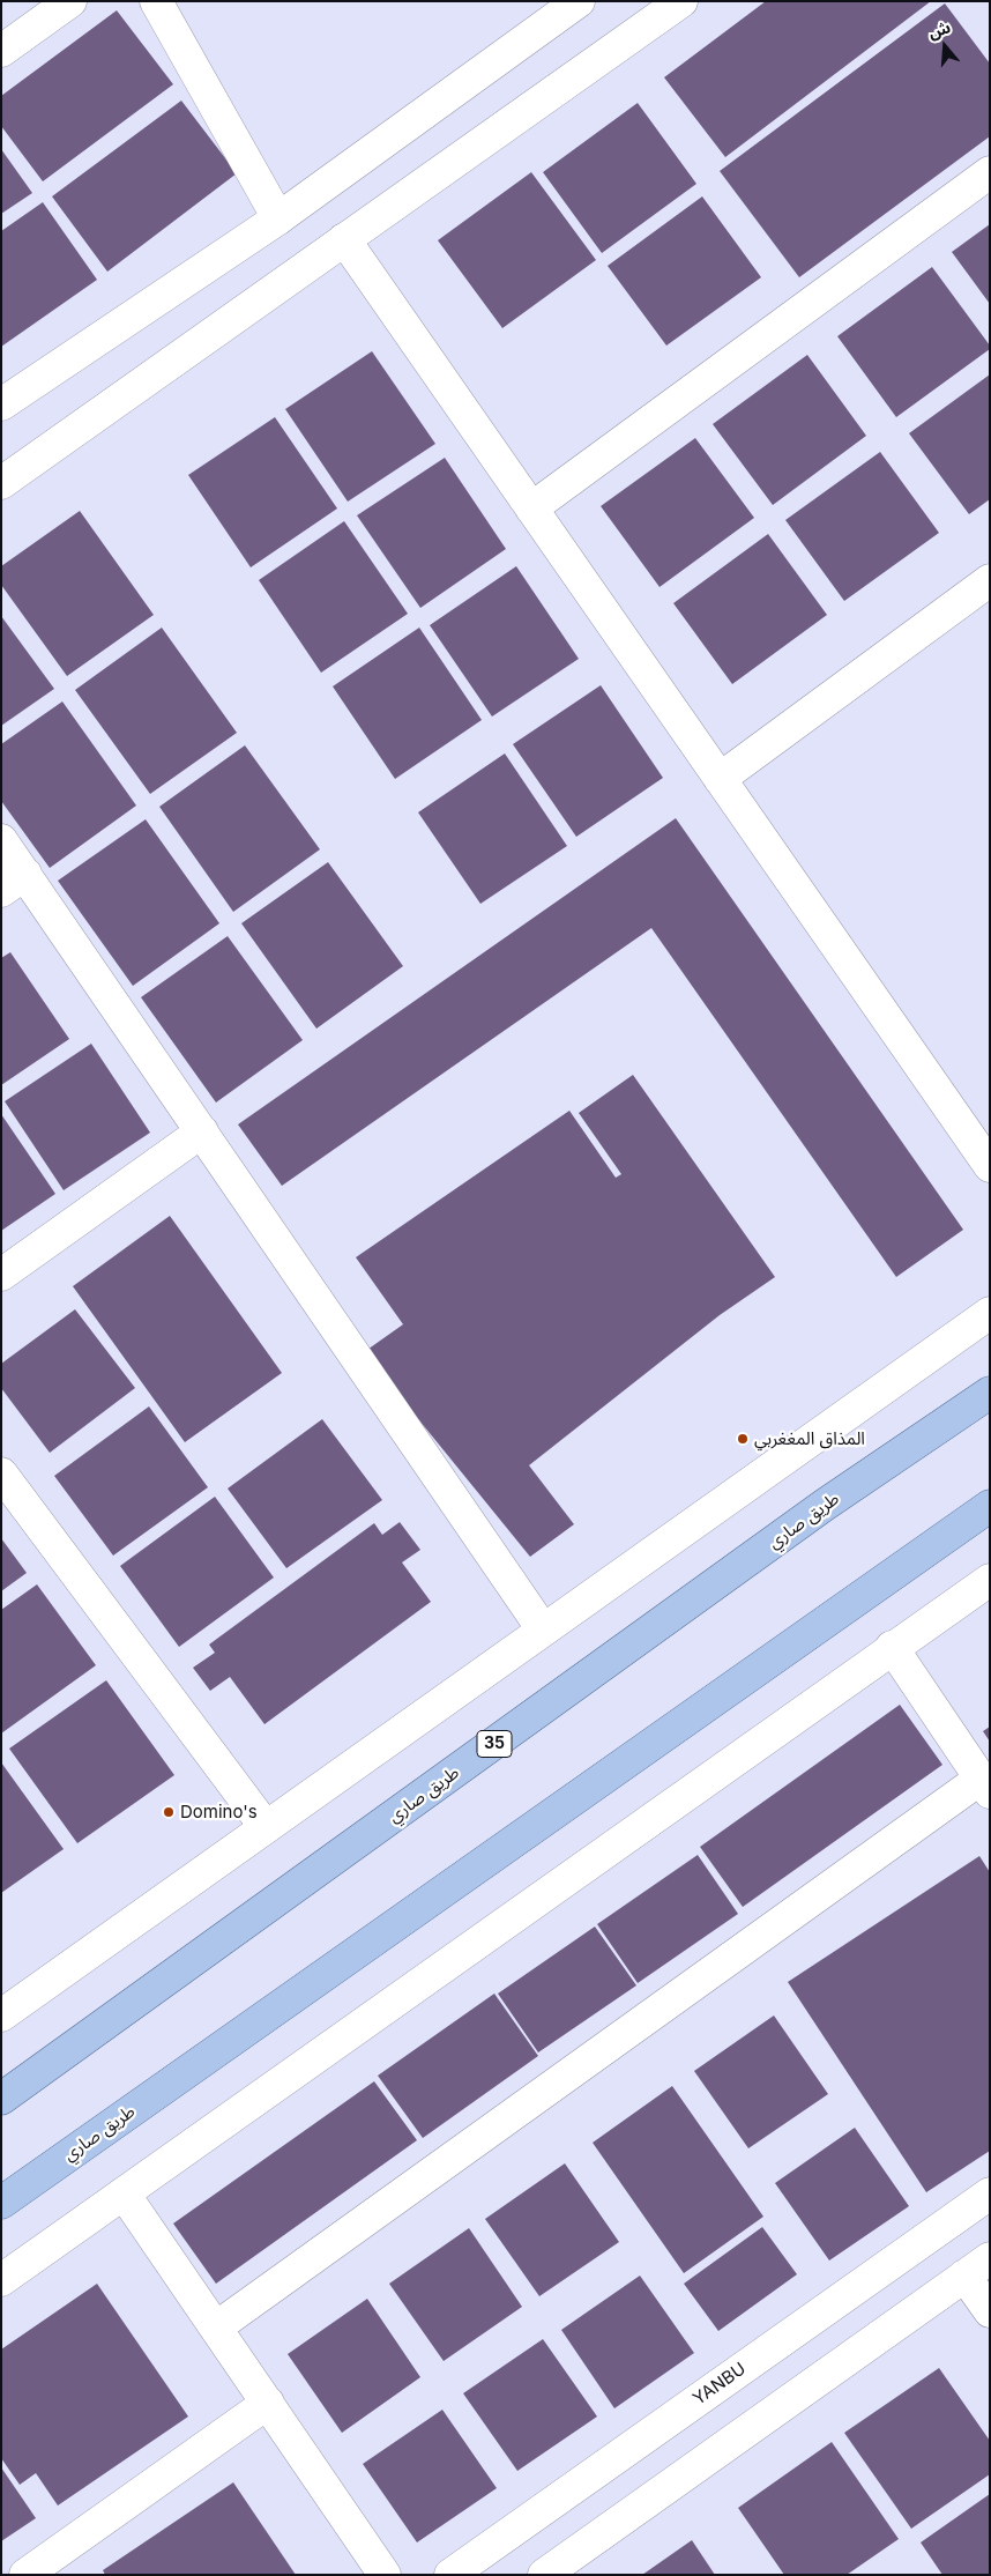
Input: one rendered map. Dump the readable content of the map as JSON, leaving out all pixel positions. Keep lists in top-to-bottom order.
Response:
{
  "streets": {
    "main road": ["طريق صاري", "35"],
    "street": ["YANBU"]
  },
  "places": ["المذاق المغغربي", "Domino's"],
  "north": "top"
}
